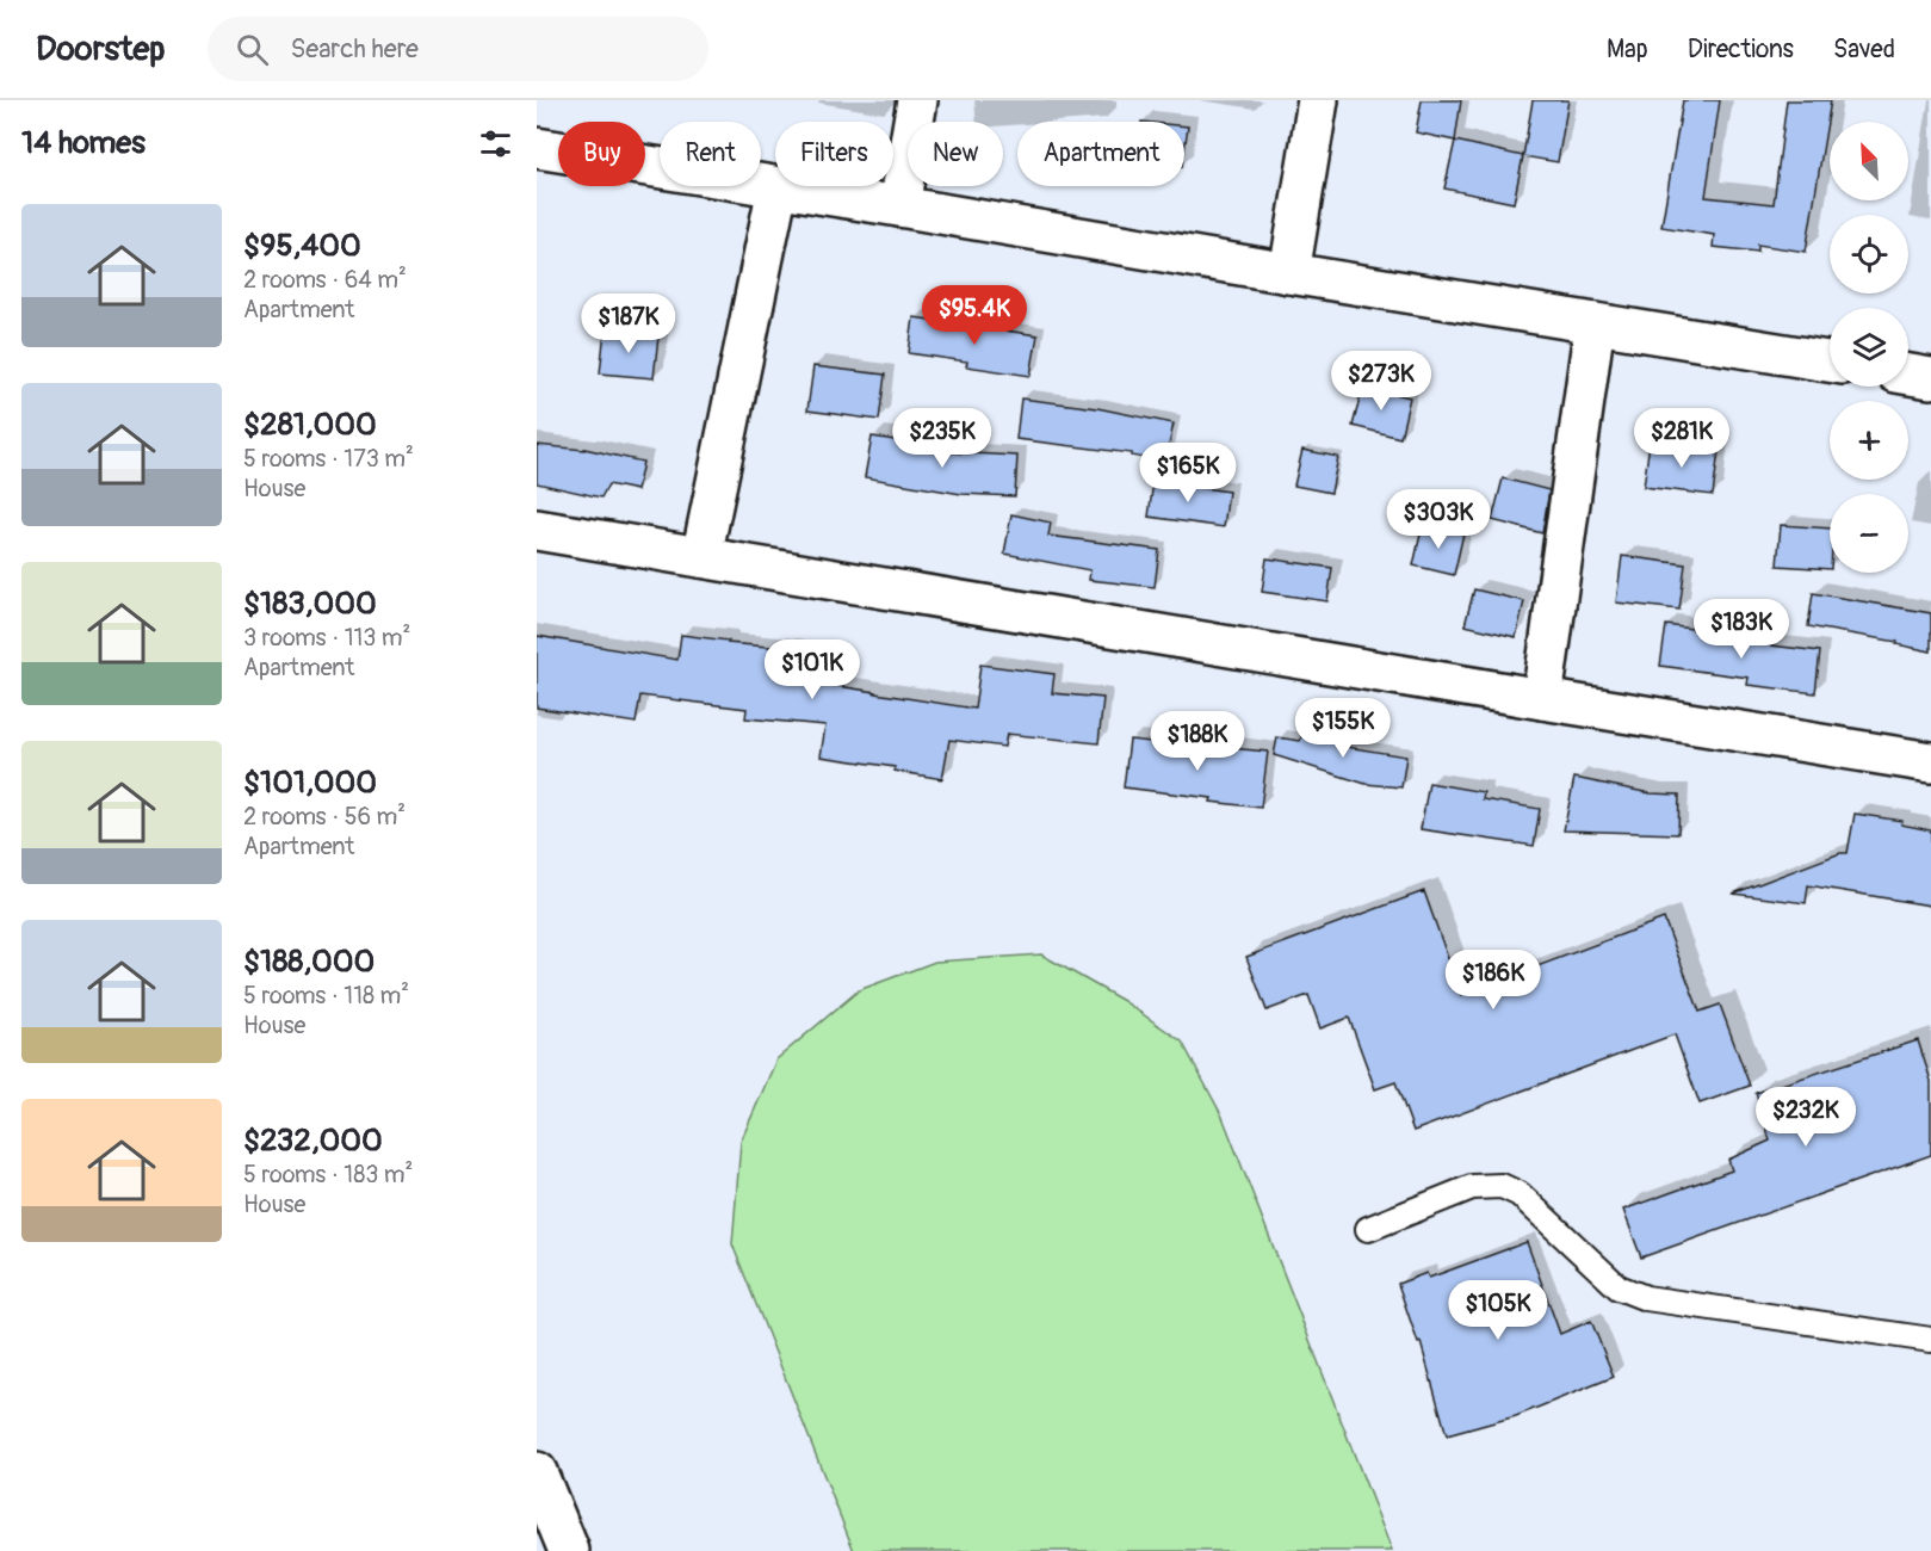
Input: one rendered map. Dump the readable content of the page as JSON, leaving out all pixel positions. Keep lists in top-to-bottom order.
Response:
{
  "north": "top left",
  "page": {
    "header": "Doorstep",
    "search": "Search here",
    "nav": ["Map", "Directions", "Saved"],
    "heading": "14 homes",
    "map_buttons": ["+", "−"],
    "chip": [
      "Buy",
      "Rent",
      "Filters",
      "New",
      "Apartment"
    ],
    "list": [
      {
        "name": "$95,400",
        "note": "2 rooms · 64 m² · Apartment"
      },
      {
        "name": "$281,000",
        "note": "5 rooms · 173 m² · House"
      },
      {
        "name": "$183,000",
        "note": "3 rooms · 113 m² · Apartment"
      },
      {
        "name": "$101,000",
        "note": "2 rooms · 56 m² · Apartment"
      },
      {
        "name": "$188,000",
        "note": "5 rooms · 118 m² · House"
      },
      {
        "name": "$232,000",
        "note": "5 rooms · 183 m² · House"
      }
    ],
    "price": [
      "$95.4K",
      "$187K",
      "$273K",
      "$235K",
      "$281K",
      "$165K",
      "$303K",
      "$183K",
      "$101K",
      "$155K",
      "$188K",
      "$186K",
      "$232K",
      "$105K"
    ]
  }
}
